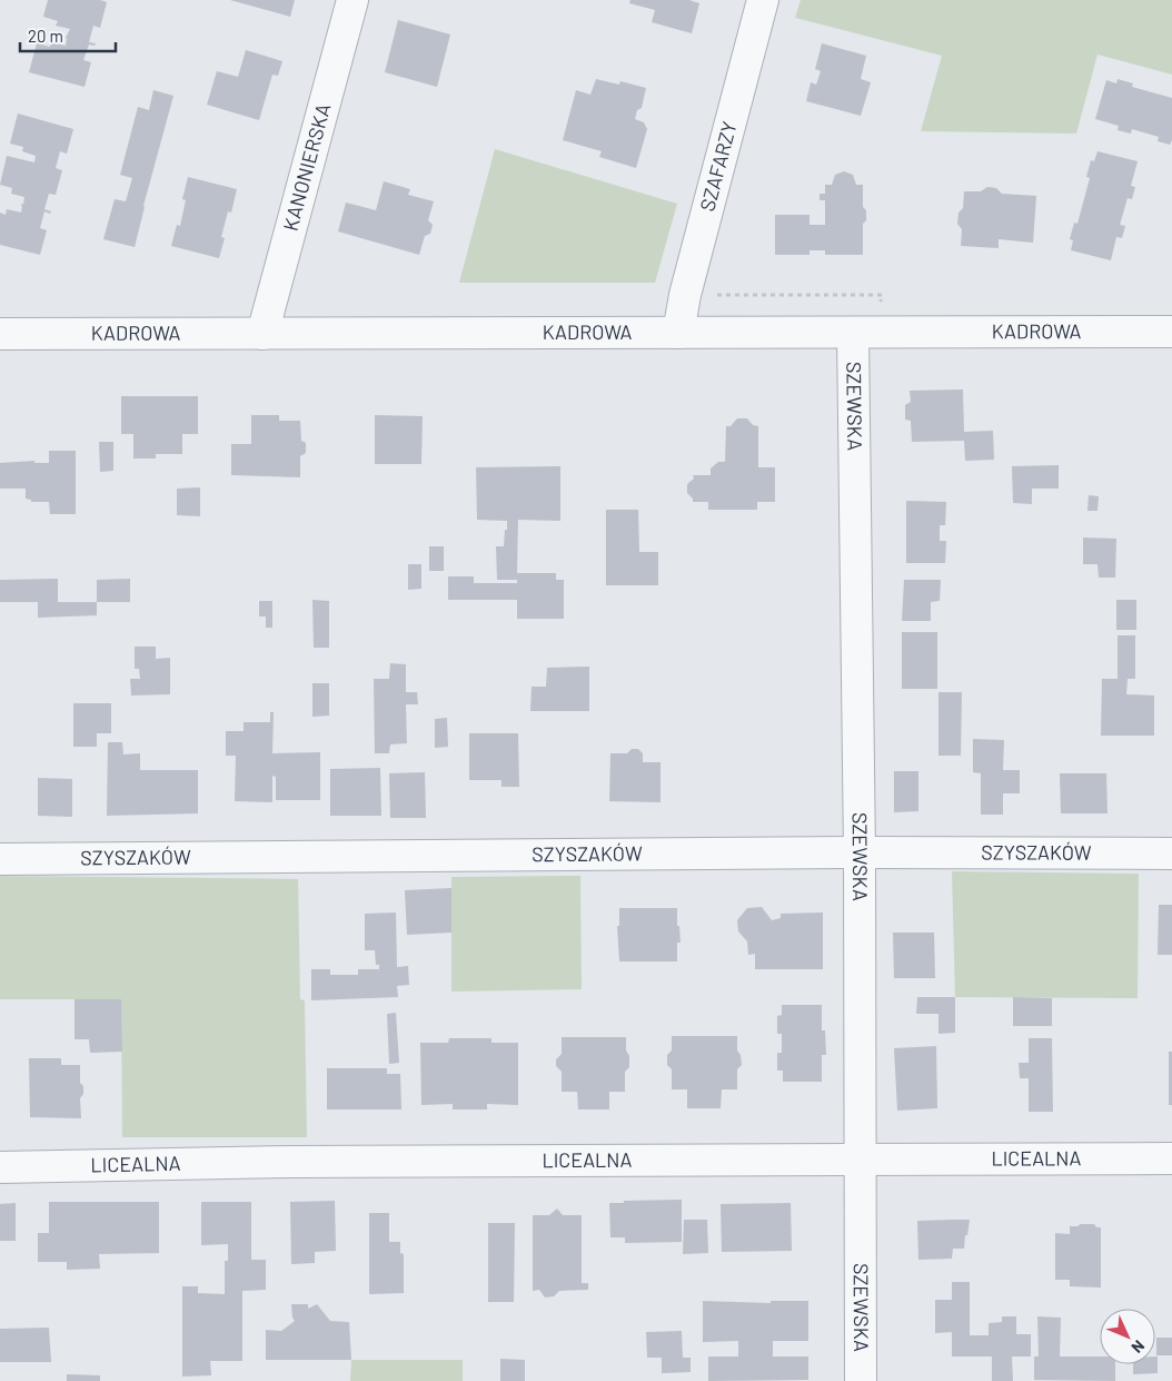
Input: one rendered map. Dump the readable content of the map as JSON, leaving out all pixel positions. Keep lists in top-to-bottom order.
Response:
{
  "streets": {
    "street": [
      "SZAFARZY",
      "KANONIERSKA",
      "KADROWA",
      "SZEWSKA",
      "SZYSZAKÓW",
      "LICEALNA"
    ]
  },
  "crossings": [
    ["SZAFARZY", "KADROWA"],
    ["KANONIERSKA", "KADROWA"],
    ["KADROWA", "SZEWSKA"],
    ["SZEWSKA", "SZYSZAKÓW"],
    ["SZEWSKA", "LICEALNA"]
  ],
  "scale_bar": "20 m",
  "north": "bottom right"
}
